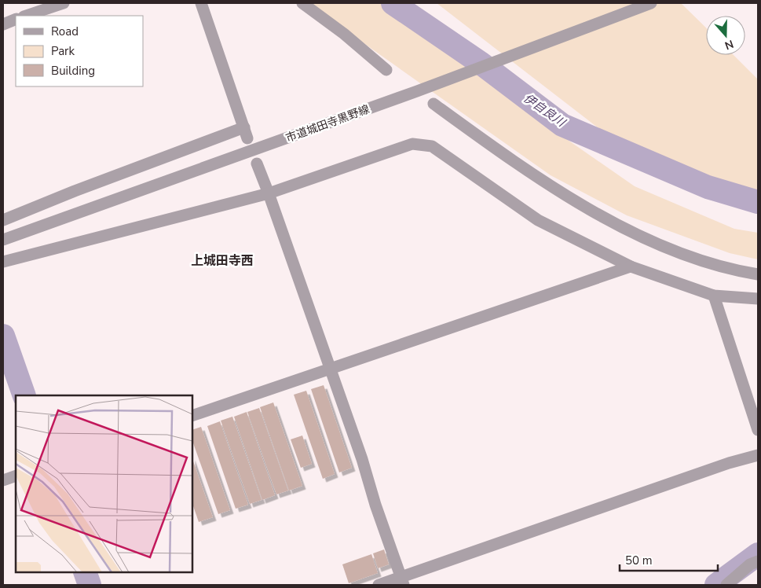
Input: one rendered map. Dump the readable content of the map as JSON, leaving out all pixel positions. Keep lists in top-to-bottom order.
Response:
{
  "streets": {
    "street": ["市道城田寺黒野線"]
  },
  "districts": ["上城田寺西"],
  "water": ["伊自良川"],
  "legend": ["Road", "Park", "Building"],
  "scale_bar": "50 m",
  "north": "bottom"
}
